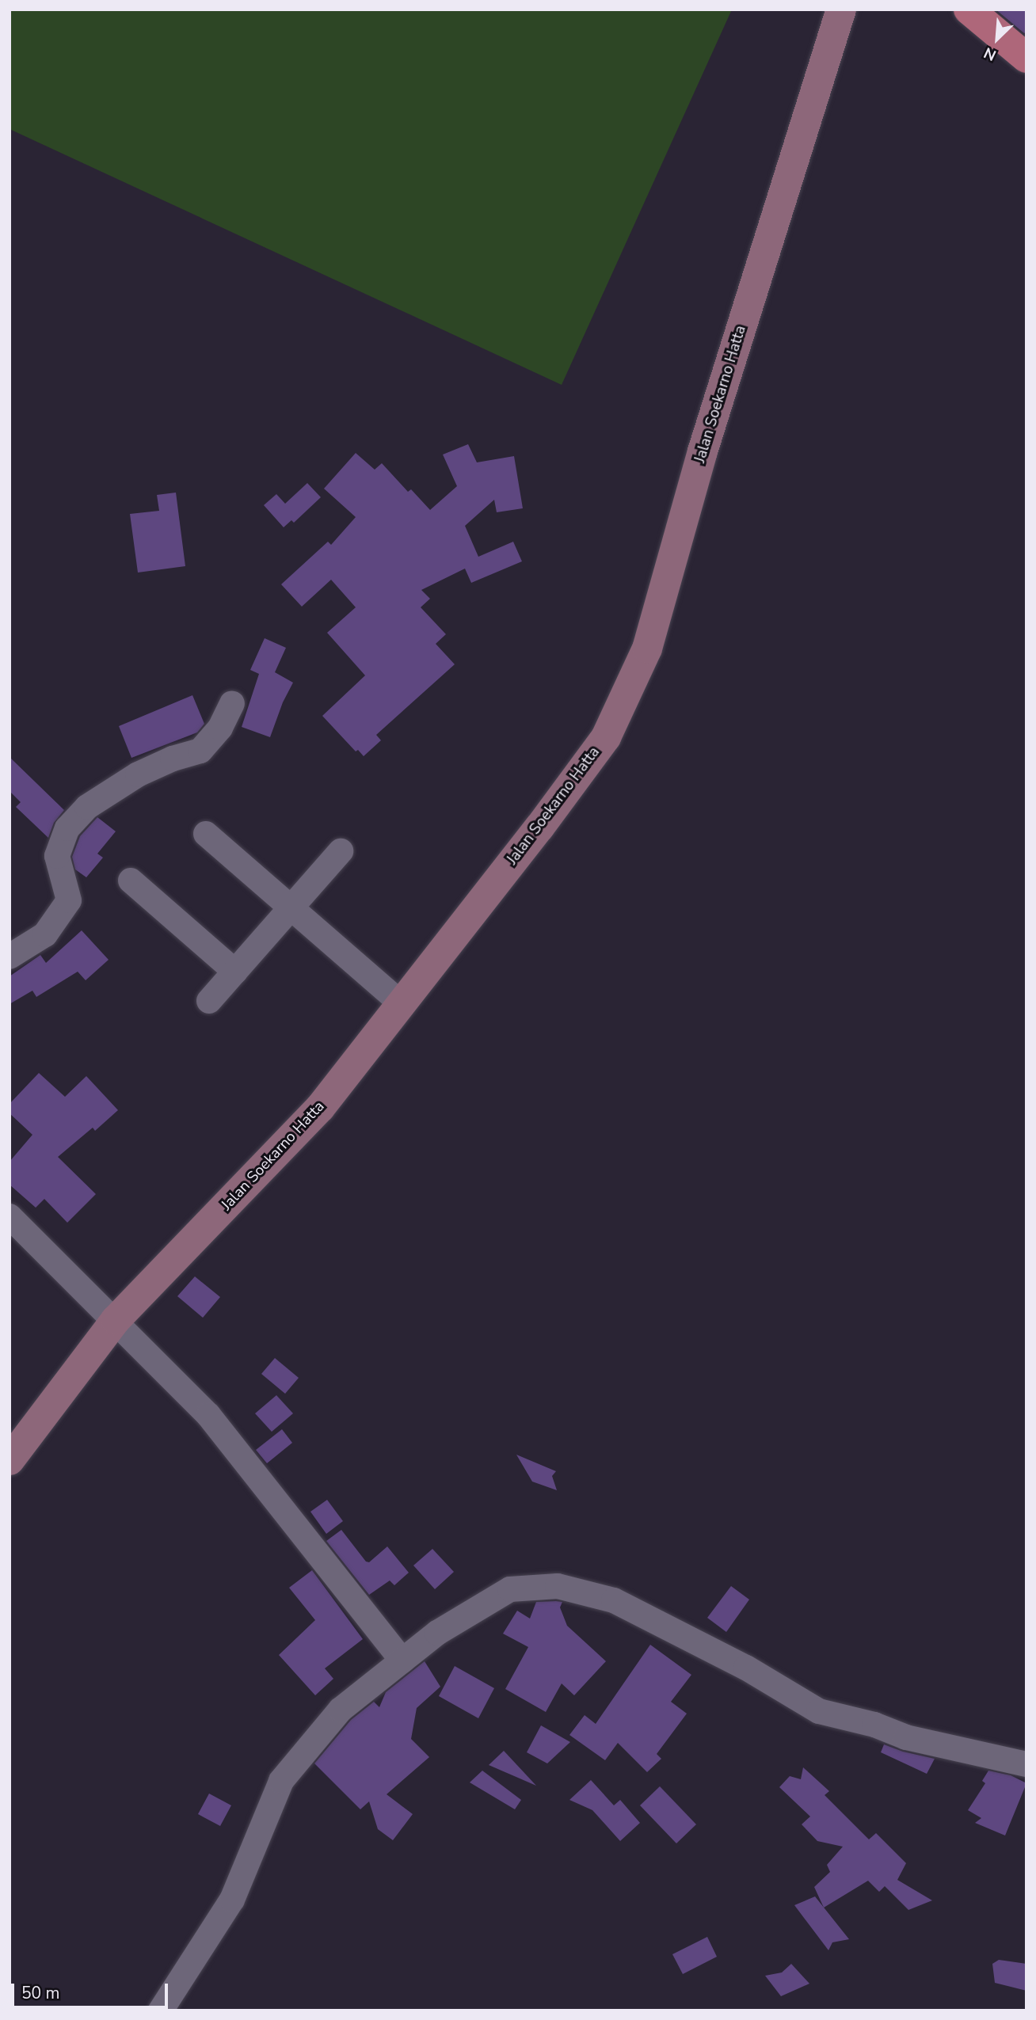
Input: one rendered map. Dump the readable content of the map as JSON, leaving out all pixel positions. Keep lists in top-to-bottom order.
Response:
{
  "streets": {
    "street": ["Jalan Soekarno Hatta"]
  },
  "scale_bar": "50 m",
  "north": "bottom left"
}
